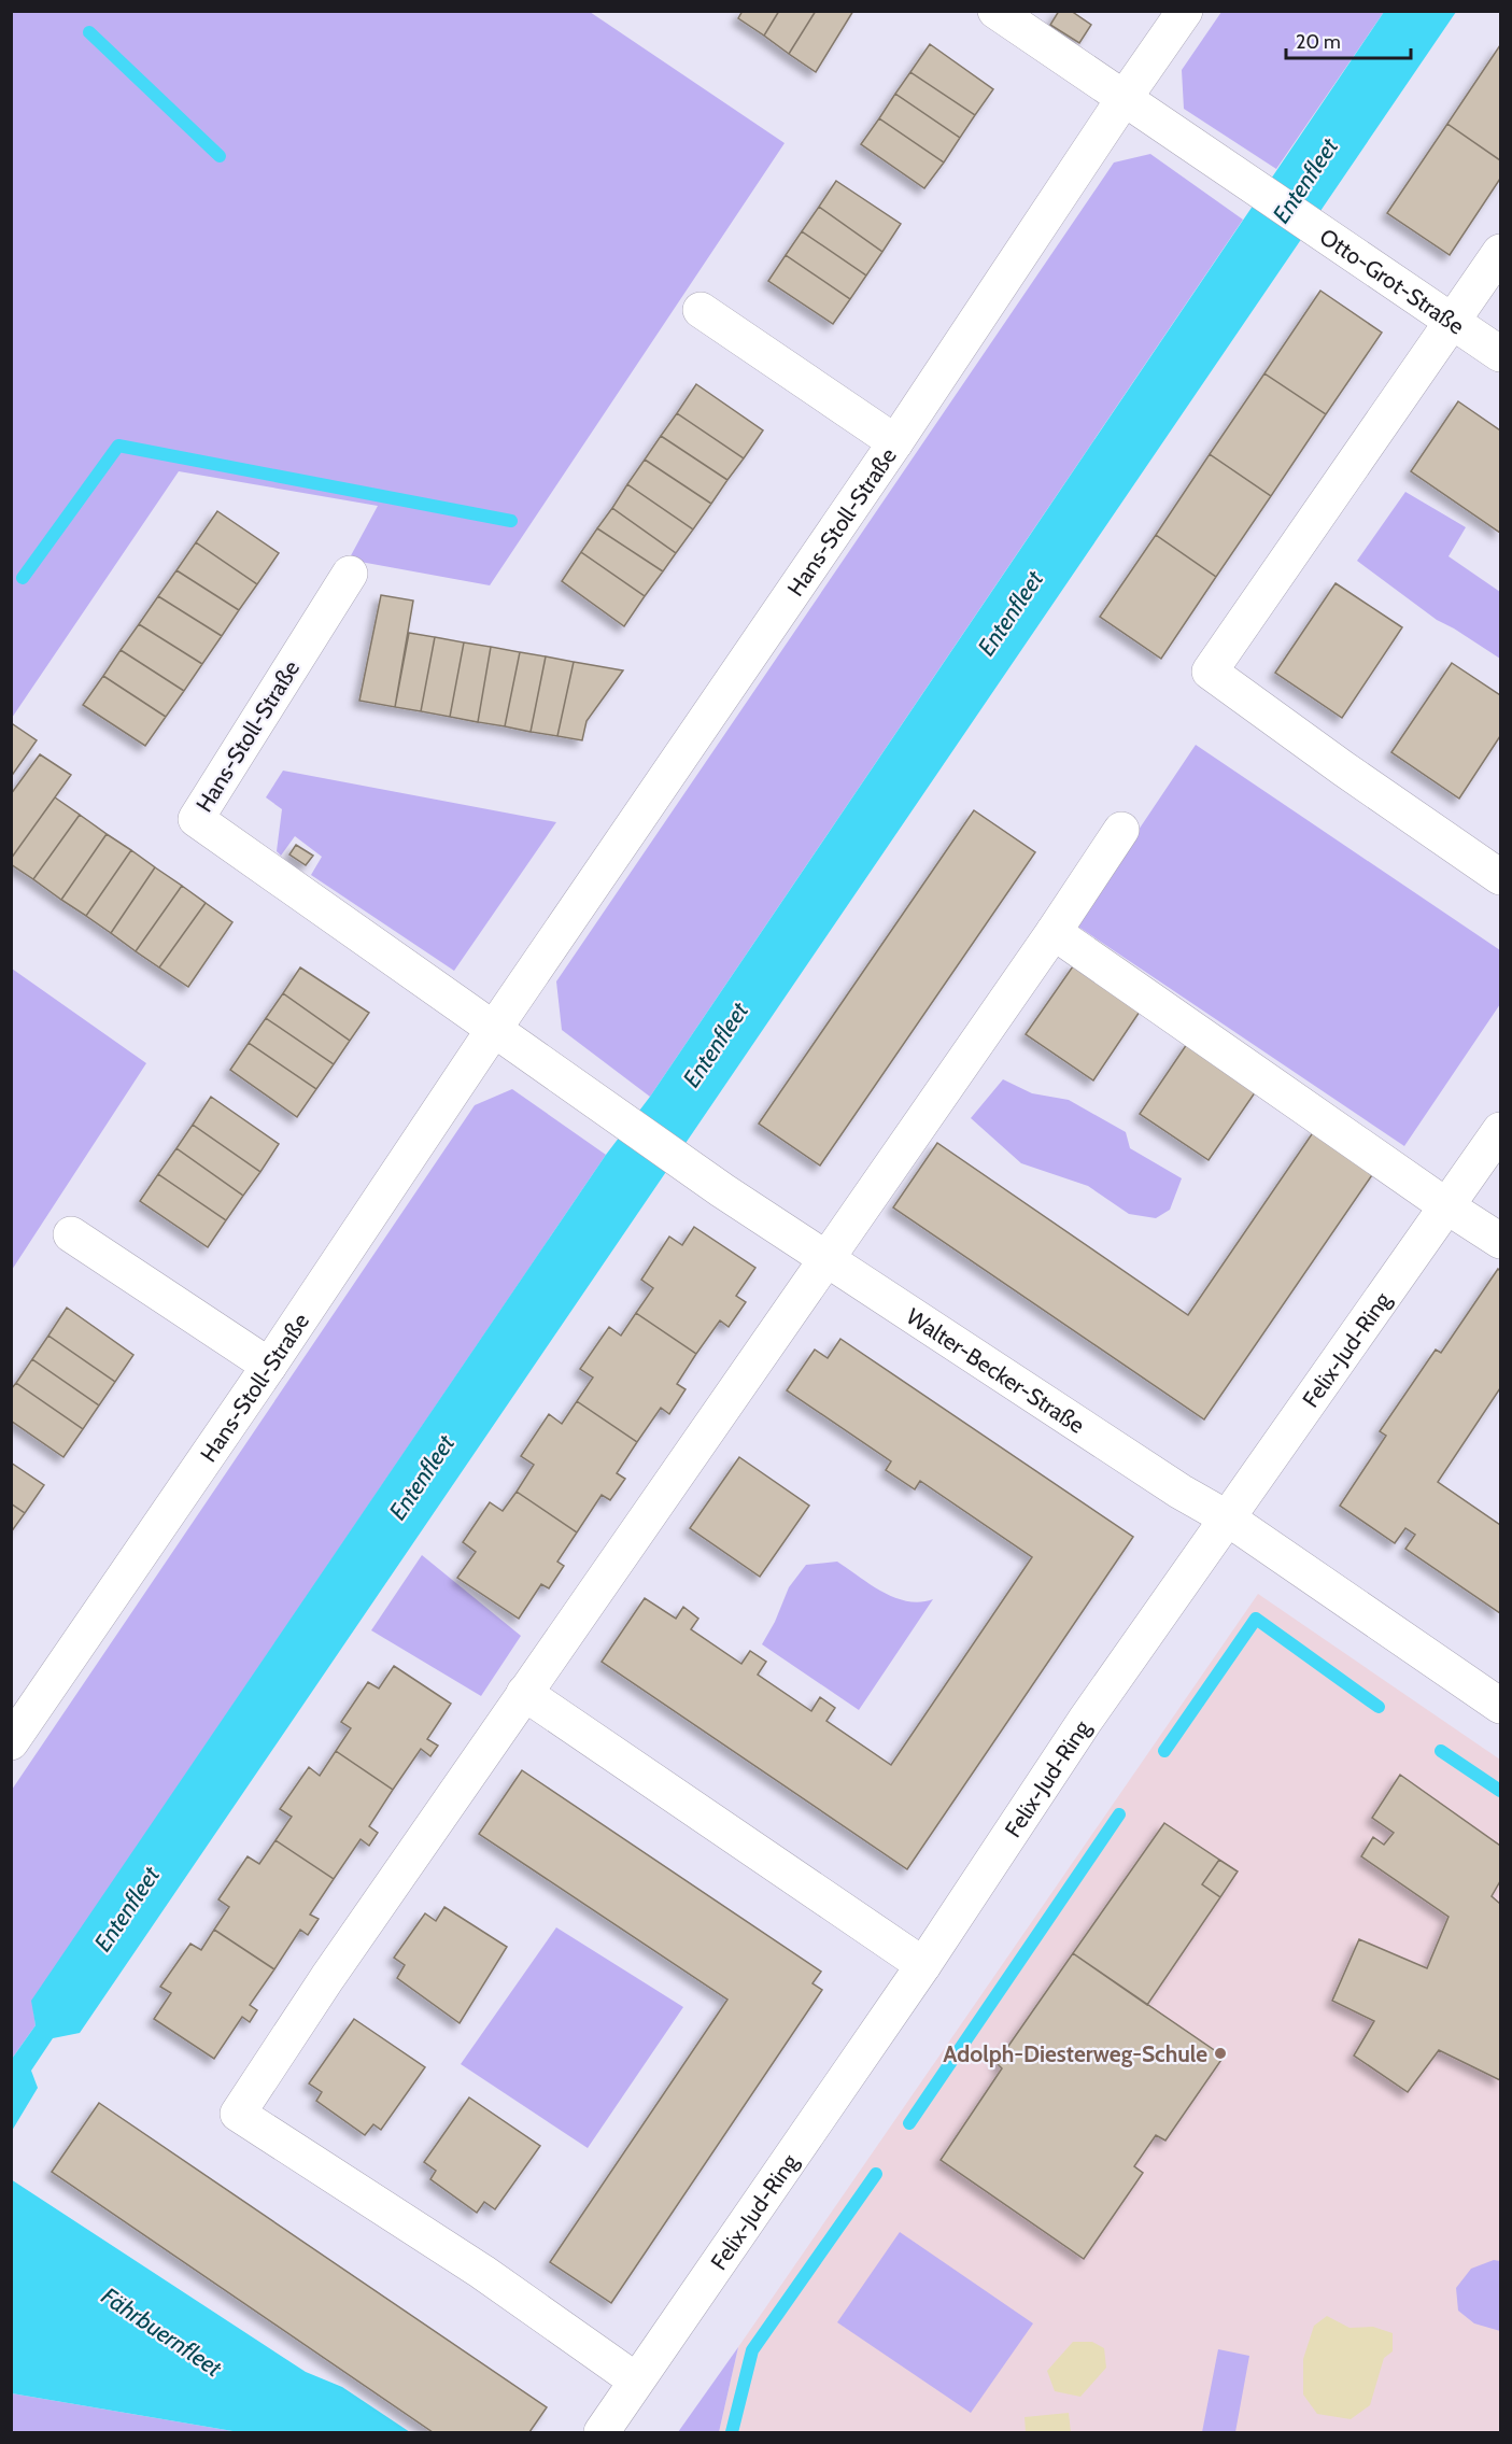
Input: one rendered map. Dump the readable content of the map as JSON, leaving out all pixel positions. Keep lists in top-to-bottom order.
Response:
{
  "streets": {
    "street": [
      "Otto-Grot-Straße",
      "Hans-Stoll-Straße",
      "Felix-Jud-Ring",
      "Walter-Becker-Straße"
    ]
  },
  "crossings": [
    ["Otto-Grot-Straße", "Hans-Stoll-Straße"],
    ["Hans-Stoll-Straße", "Walter-Becker-Straße"],
    ["Felix-Jud-Ring", "Walter-Becker-Straße"]
  ],
  "water": ["Entenfleet", "Fährbuernfleet"],
  "places": ["Adolph-Diesterweg-Schule"],
  "scale_bar": "20 m"
}
